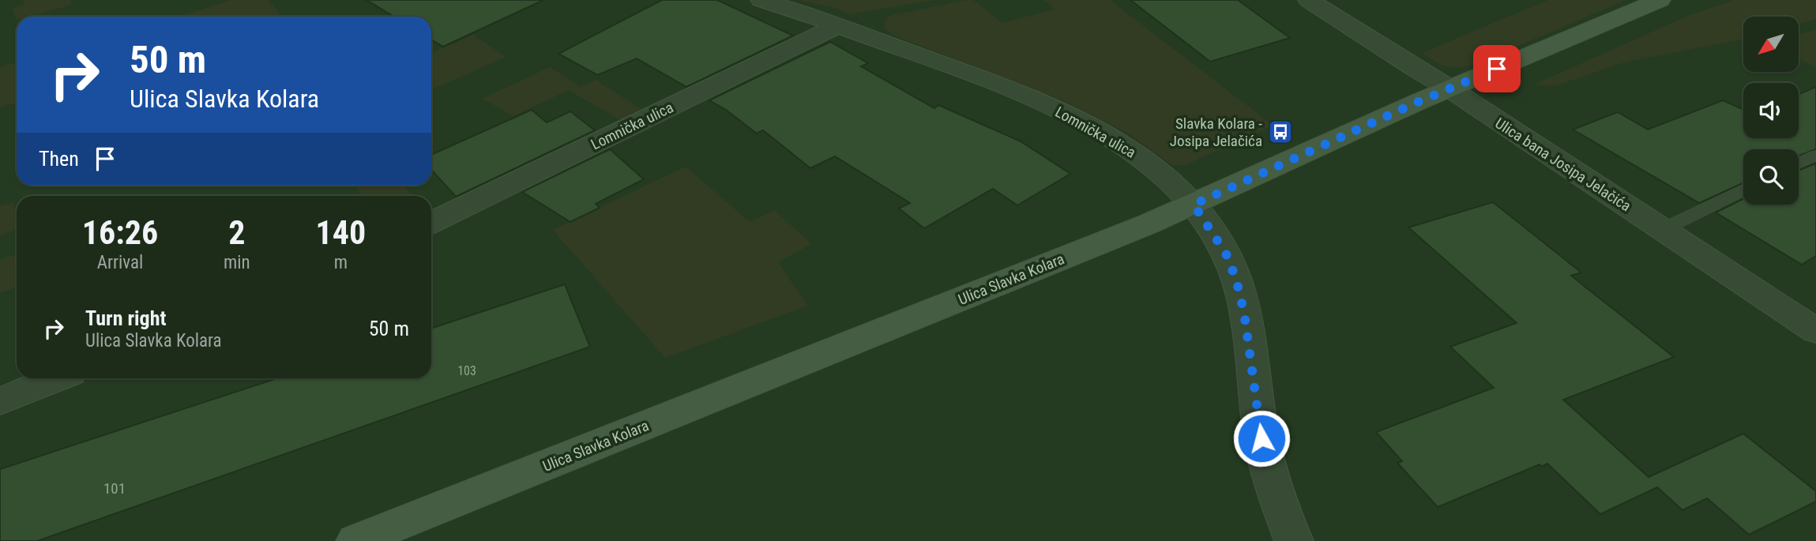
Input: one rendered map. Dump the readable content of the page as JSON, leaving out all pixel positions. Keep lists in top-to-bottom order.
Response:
{
  "streets": {
    "main road": ["Ulica Slavka Kolara"],
    "street": ["Lomnička ulica", "Ulica bana Josipa Jelačića"]
  },
  "crossings": [
    ["Lomnička ulica", "Ulica Slavka Kolara"],
    ["Ulica bana Josipa Jelačića", "Ulica Slavka Kolara"]
  ],
  "places": {
    "bus stop": ["Slavka Kolara - Josipa Jelačića"]
  },
  "house_numbers": ["103", "101"],
  "north": "bottom left",
  "page": {
    "turn": ["50 m", "Ulica Slavka Kolara"],
    "then": "Then",
    "eta": [
      "16:26",
      "Arrival",
      "2",
      "min",
      "140",
      "m"
    ],
    "list": [
      {
        "name": "Turn right",
        "note": "Ulica Slavka Kolara",
        "value": "50 m"
      }
    ]
  }
}
